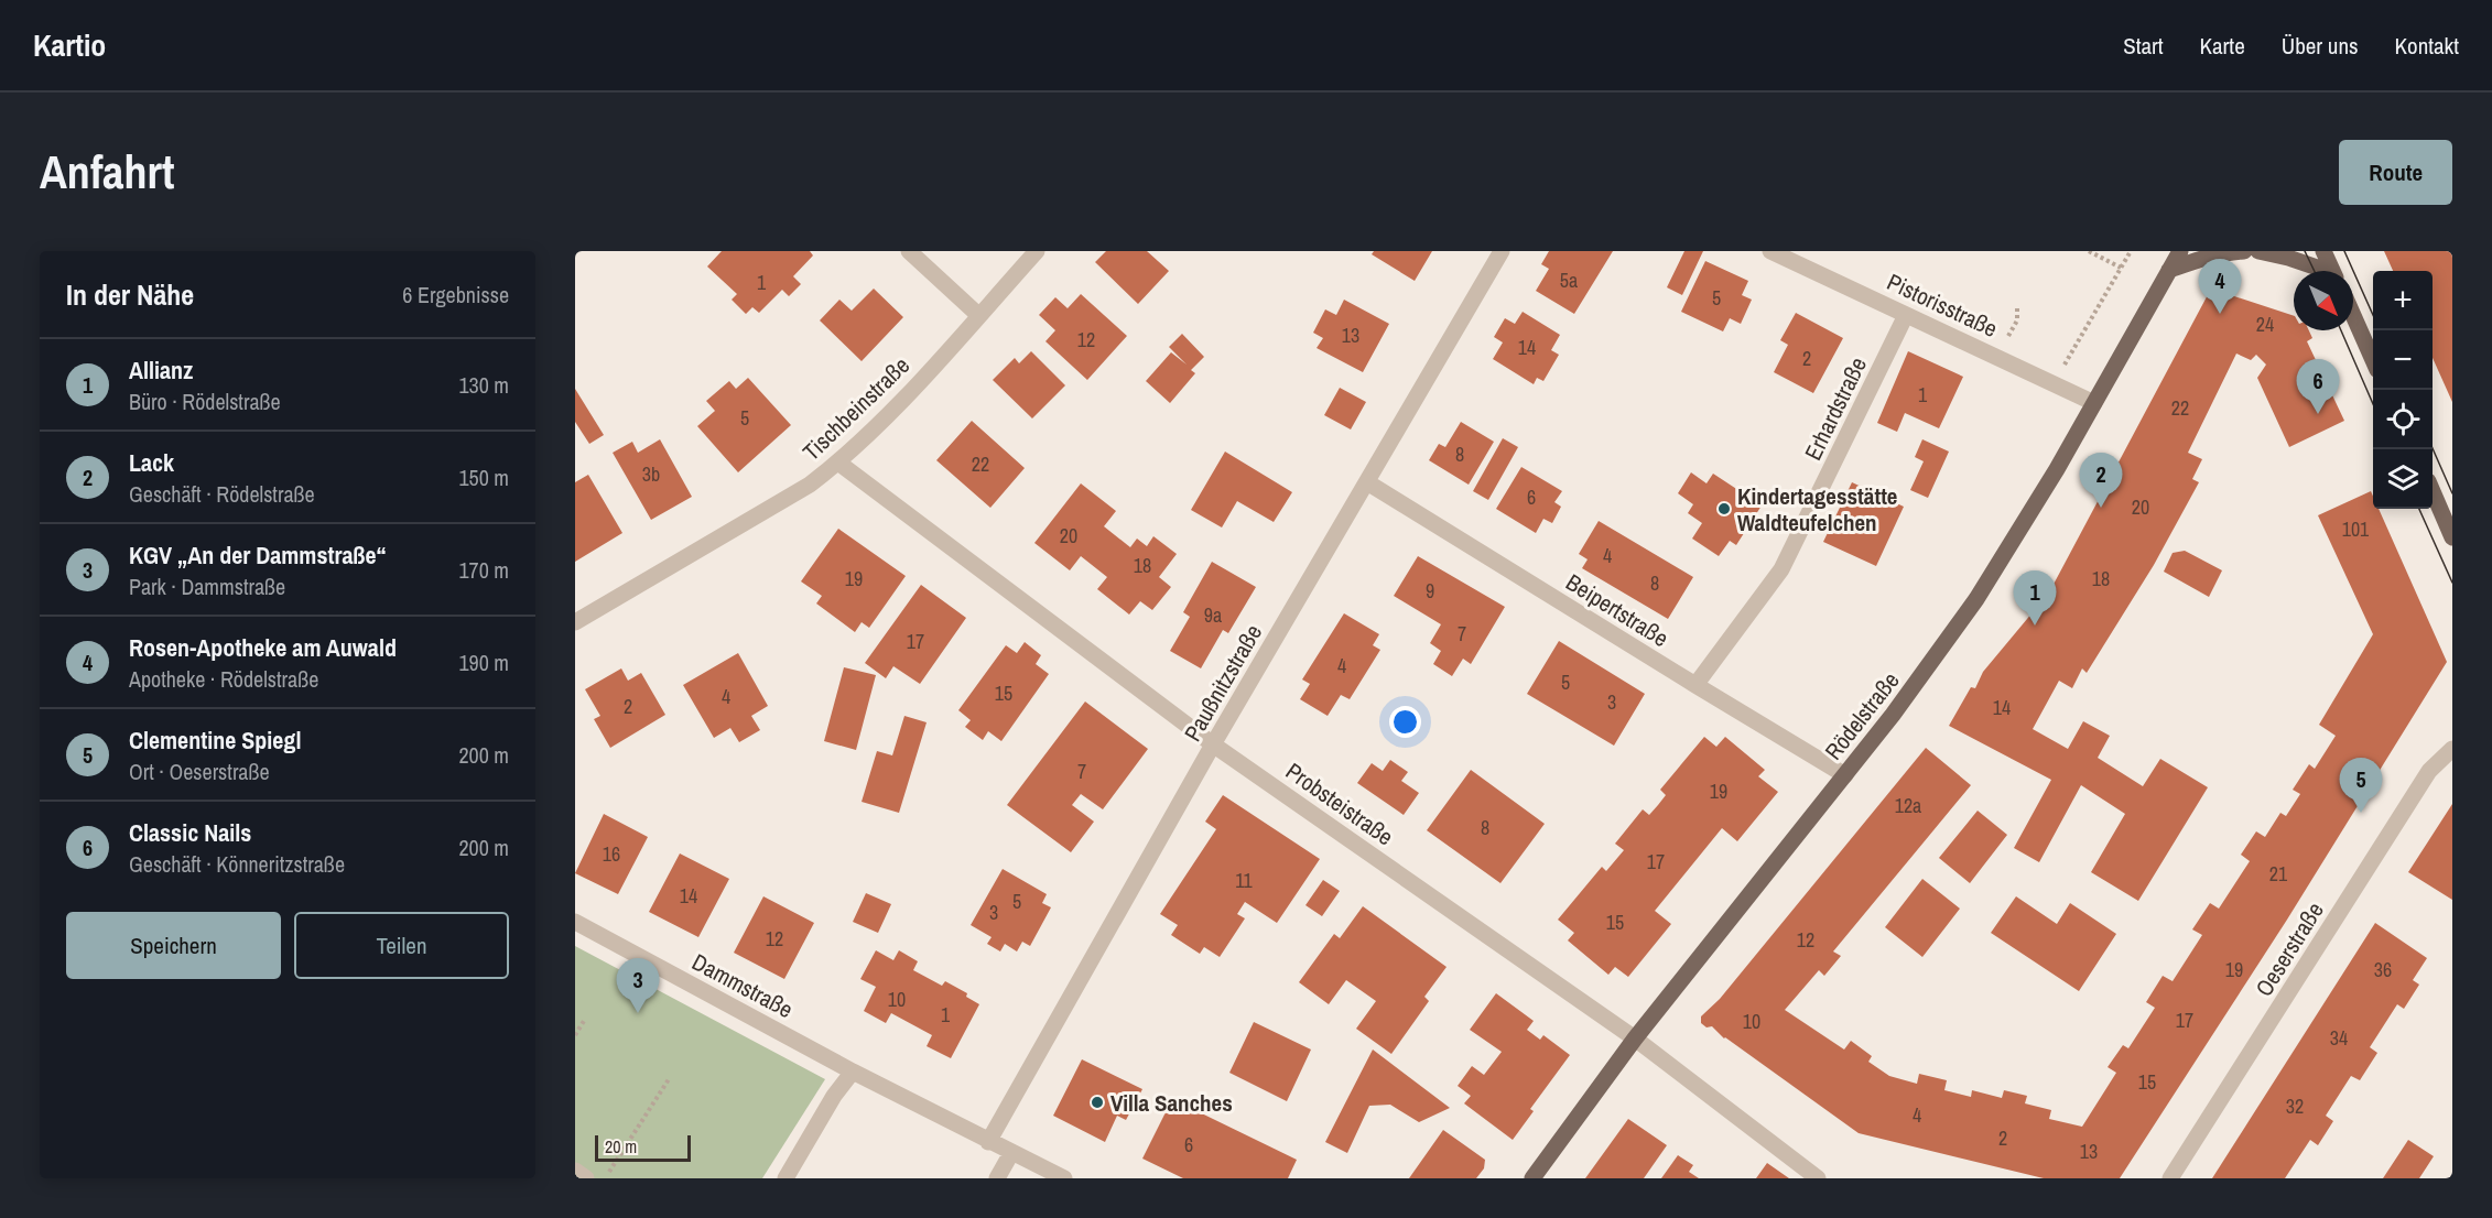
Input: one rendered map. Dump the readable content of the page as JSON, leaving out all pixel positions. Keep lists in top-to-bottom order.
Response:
{
  "streets": {
    "main road": ["Rödelstraße"],
    "street": [
      "Pistorisstraße",
      "Tischbeinstraße",
      "Erhardstraße",
      "Beipertstraße",
      "Paußnitzstraße",
      "Probsteistraße",
      "Oeserstraße",
      "Dammstraße"
    ]
  },
  "crossings": [
    ["Pistorisstraße", "Erhardstraße"],
    ["Pistorisstraße", "Rödelstraße"],
    ["Tischbeinstraße", "Probsteistraße"],
    ["Erhardstraße", "Beipertstraße"],
    ["Beipertstraße", "Paußnitzstraße"],
    ["Beipertstraße", "Rödelstraße"],
    ["Paußnitzstraße", "Probsteistraße"],
    ["Paußnitzstraße", "Dammstraße"],
    ["Rödelstraße", "Probsteistraße"]
  ],
  "places": ["Kindertagesstätte Waldteufelchen", "Villa Sanches"],
  "house_numbers": [
    "5a",
    "1",
    "5",
    "24",
    "13",
    "12",
    "14",
    "2",
    "1",
    "22",
    "5",
    "8",
    "22",
    "3b",
    "6",
    "20",
    "101",
    "20",
    "4",
    "18",
    "19",
    "18",
    "8",
    "9",
    "9a",
    "7",
    "17",
    "4",
    "5",
    "15",
    "4",
    "3",
    "2",
    "14",
    "7",
    "19",
    "12a",
    "8",
    "16",
    "17",
    "21",
    "11",
    "14",
    "5",
    "3",
    "15",
    "12",
    "12",
    "19",
    "36",
    "10",
    "1",
    "17",
    "10",
    "34",
    "15",
    "32",
    "4",
    "2",
    "6",
    "13"
  ],
  "scale_bar": "20 m",
  "north": "bottom right",
  "page": {
    "header": "Kartio",
    "nav": [
      "Start",
      "Karte",
      "Über uns",
      "Kontakt"
    ],
    "buttons": [
      "Route",
      ["Speichern", "Teilen"]
    ],
    "title": "Anfahrt",
    "heading": ["In der Nähe", "6 Ergebnisse"],
    "pins": [
      "4",
      "6",
      "2",
      "1",
      "5",
      "3"
    ],
    "map_buttons": ["+", "−"],
    "list": [
      {
        "mark": "1",
        "name": "Allianz",
        "note": "Büro · Rödelstraße",
        "value": "130 m"
      },
      {
        "mark": "2",
        "name": "Lack",
        "note": "Geschäft · Rödelstraße",
        "value": "150 m"
      },
      {
        "mark": "3",
        "name": "KGV „An der Dammstraße“",
        "note": "Park · Dammstraße",
        "value": "170 m"
      },
      {
        "mark": "4",
        "name": "Rosen-Apotheke am Auwald",
        "note": "Apotheke · Rödelstraße",
        "value": "190 m"
      },
      {
        "mark": "5",
        "name": "Clementine Spiegl",
        "note": "Ort · Oeserstraße",
        "value": "200 m"
      },
      {
        "mark": "6",
        "name": "Classic Nails",
        "note": "Geschäft · Könneritzstraße",
        "value": "200 m"
      }
    ],
    "scale": "20 m"
  }
}
